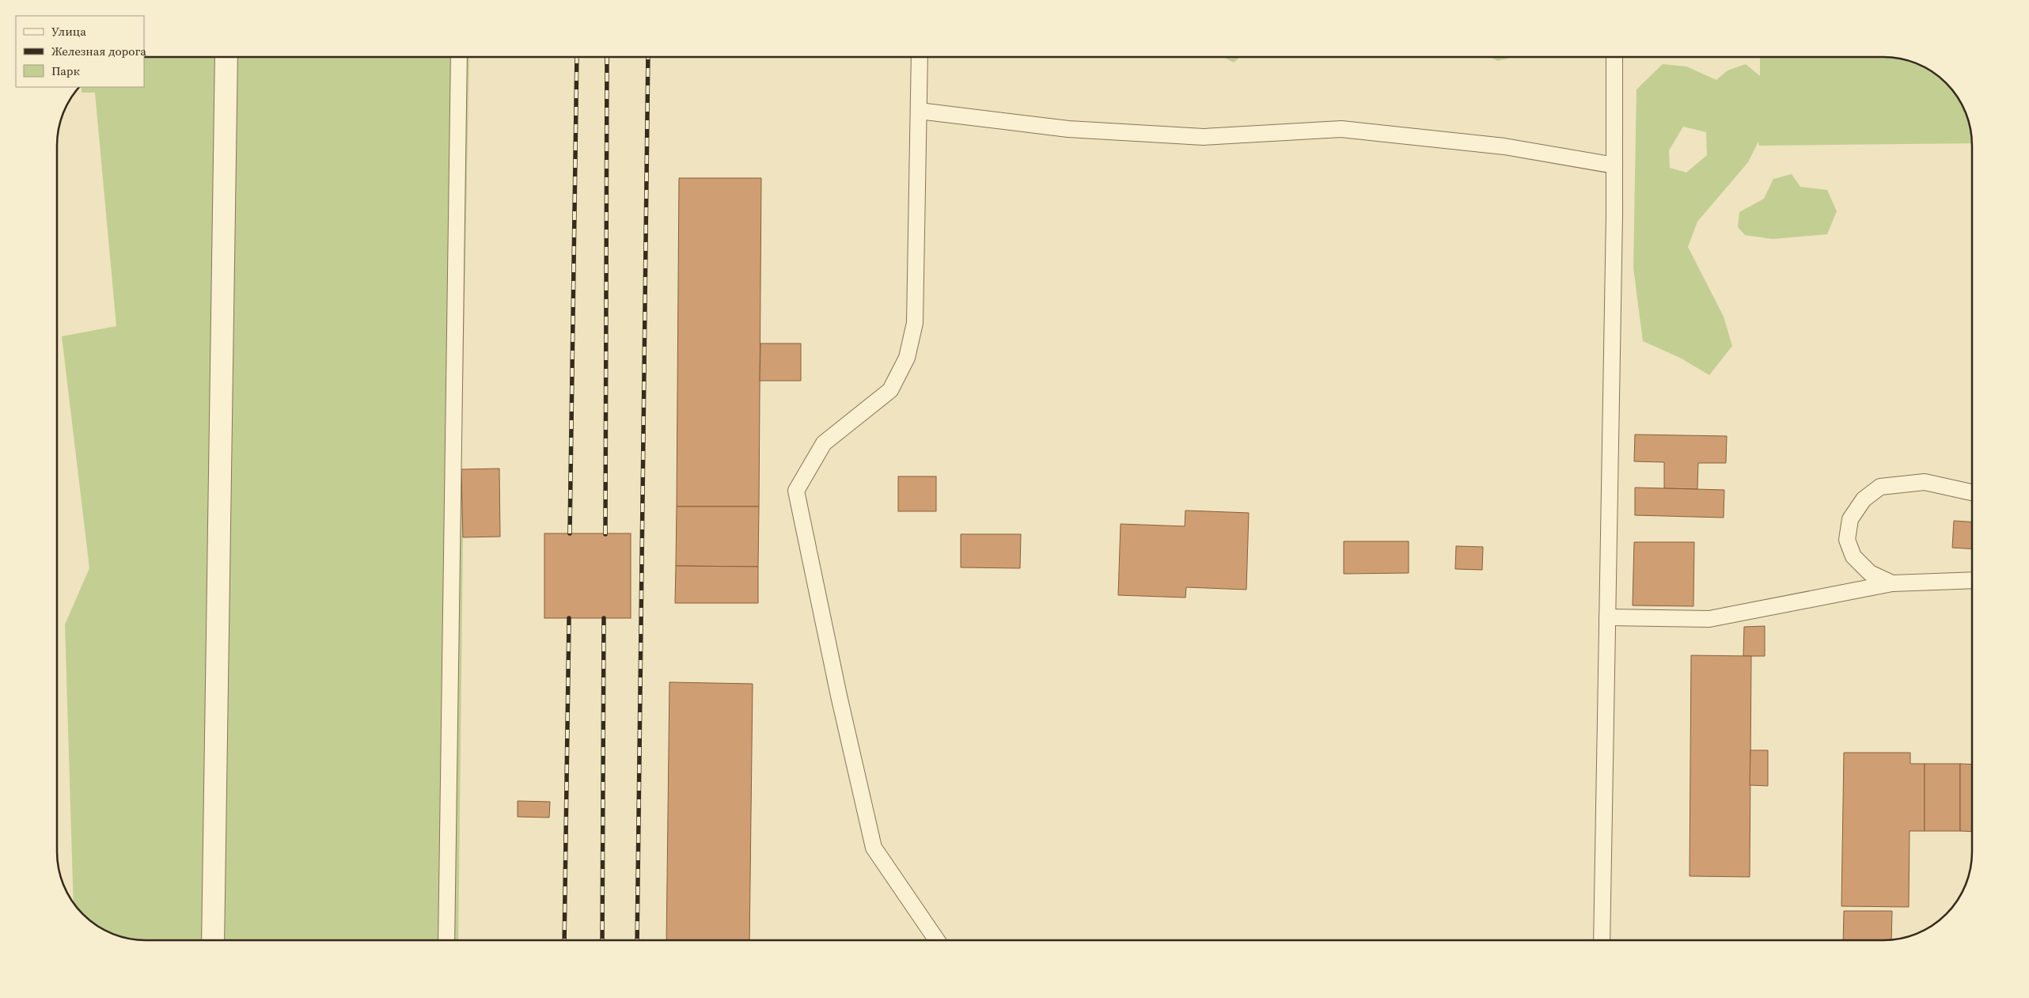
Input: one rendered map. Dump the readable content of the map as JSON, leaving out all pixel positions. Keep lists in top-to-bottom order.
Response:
{
  "legend": ["Улица", "Железная дорога", "Парк"]
}
